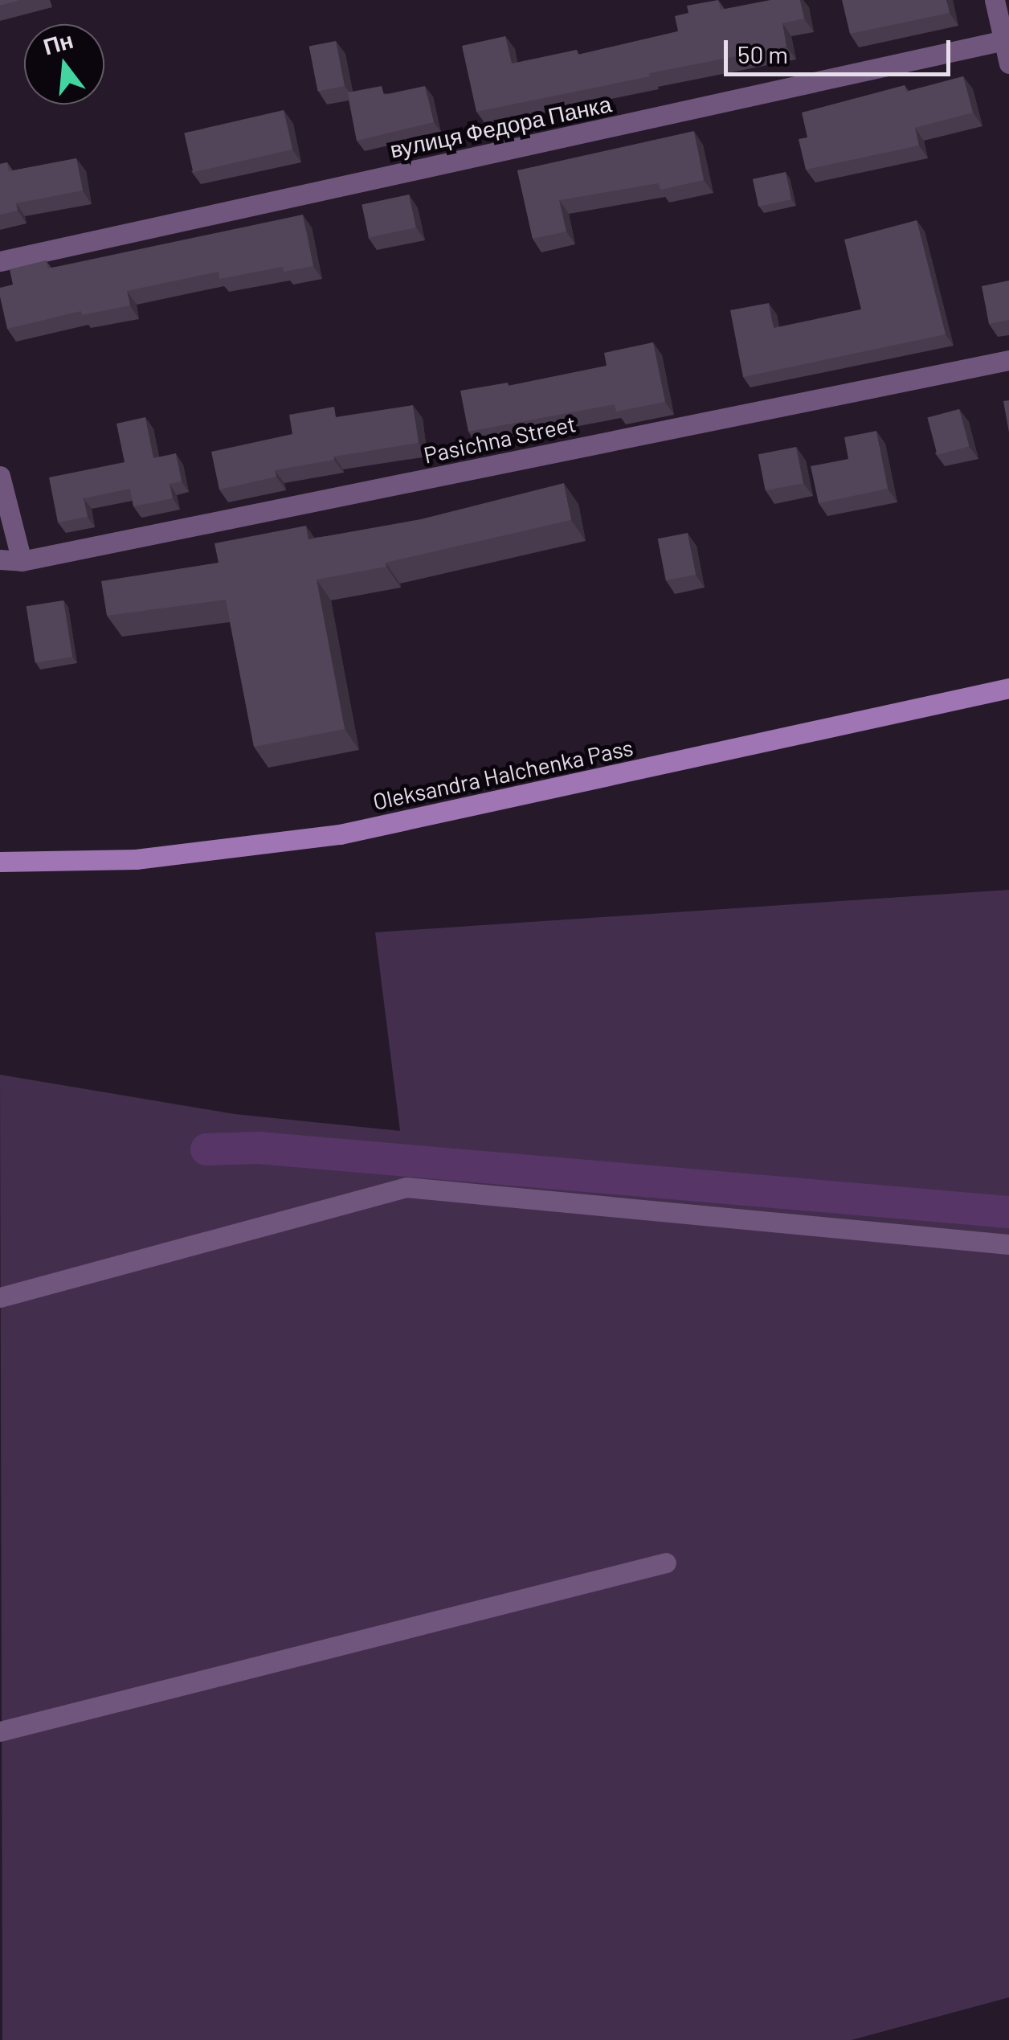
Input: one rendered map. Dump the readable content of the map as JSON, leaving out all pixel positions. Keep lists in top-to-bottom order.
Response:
{
  "streets": {
    "main road": ["Oleksandra Halchenka Pass"],
    "street": ["вулиця Федора Панка", "Pasichna Street"]
  },
  "scale_bar": "50 m",
  "north": "top"
}
